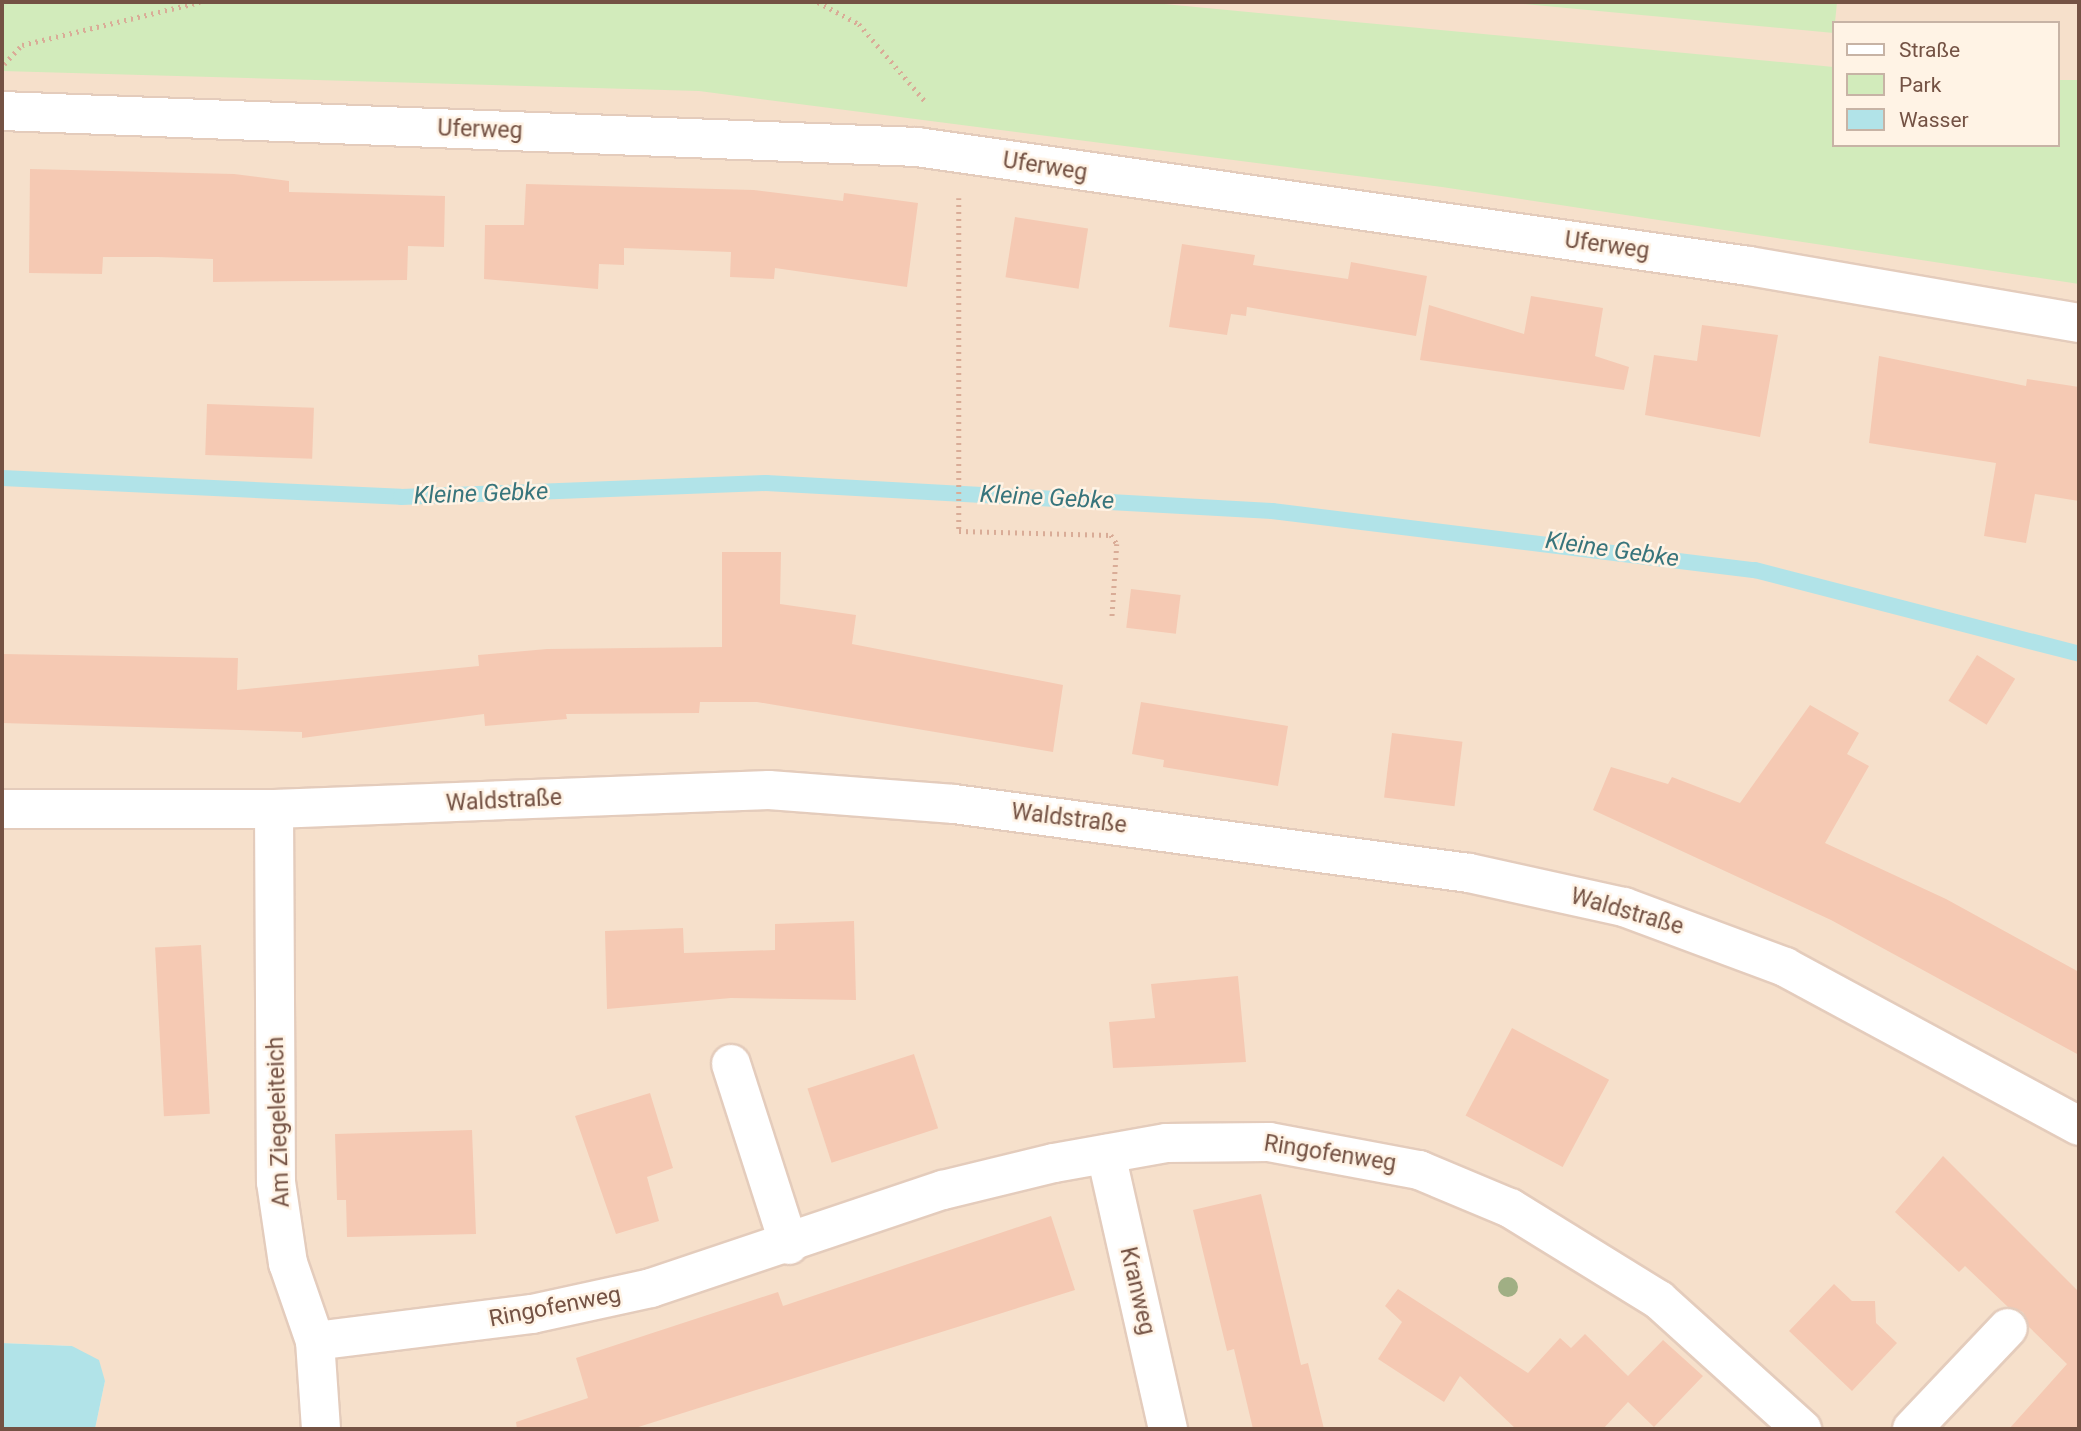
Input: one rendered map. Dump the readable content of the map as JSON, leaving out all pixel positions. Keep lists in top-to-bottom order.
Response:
{
  "streets": {
    "street": [
      "Uferweg",
      "Waldstraße",
      "Am Ziegeleiteich",
      "Ringofenweg",
      "Kranweg"
    ]
  },
  "crossings": [
    ["Waldstraße", "Am Ziegeleiteich"],
    ["Am Ziegeleiteich", "Ringofenweg"],
    ["Ringofenweg", "Kranweg"]
  ],
  "water": ["Kleine Gebke"],
  "legend": ["Straße", "Park", "Wasser"]
}
